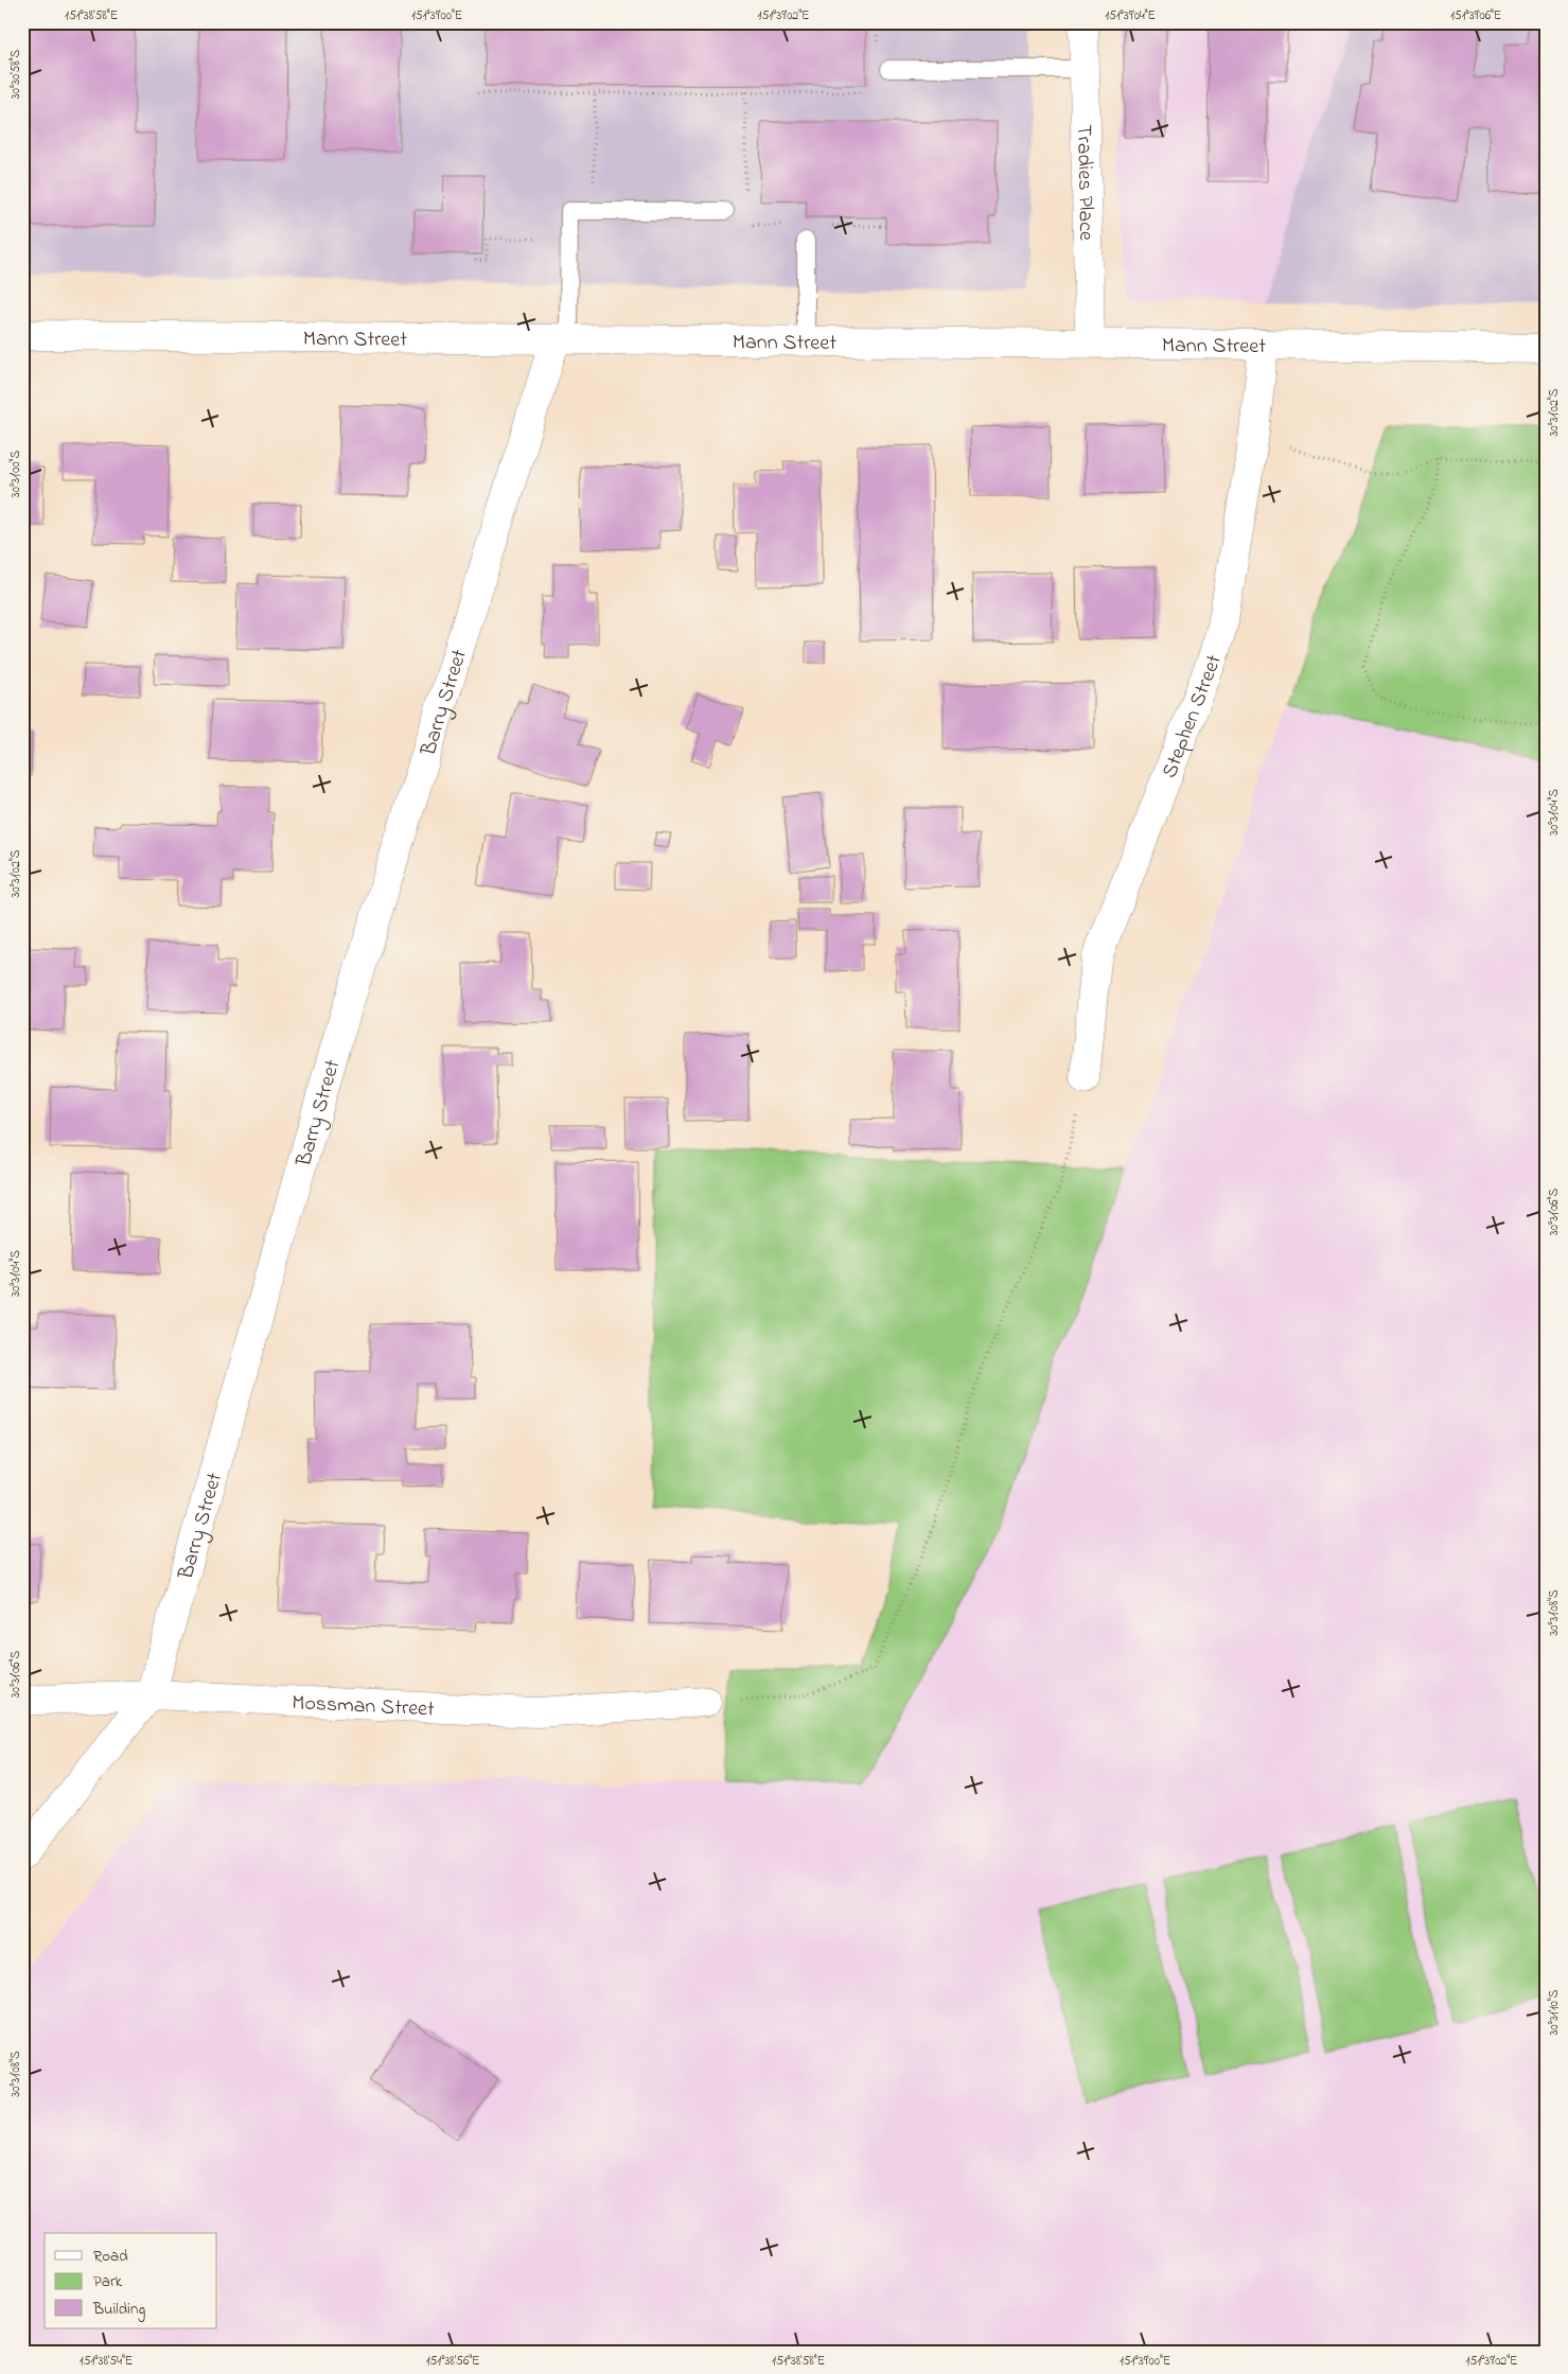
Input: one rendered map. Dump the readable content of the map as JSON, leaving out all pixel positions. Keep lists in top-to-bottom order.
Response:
{
  "streets": {
    "street": [
      "Tradies Place",
      "Mann Street",
      "Barry Street",
      "Stephen Street",
      "Mossman Street"
    ]
  },
  "crossings": [
    ["Tradies Place", "Mann Street"],
    ["Mann Street", "Barry Street"],
    ["Mann Street", "Stephen Street"],
    ["Barry Street", "Mossman Street"]
  ],
  "legend": ["Road", "Park", "Building"],
  "coordinates": [
    "151°38'58\"E",
    "151°39'00\"E",
    "151°39'02\"E",
    "151°39'04\"E",
    "151°39'06\"E",
    "30°30'58\"S",
    "30°31'02\"S",
    "30°31'00\"S",
    "30°31'04\"S",
    "30°31'06\"S",
    "30°31'08\"S",
    "30°31'10\"S",
    "151°38'54\"E",
    "151°38'56\"E"
  ]
}
